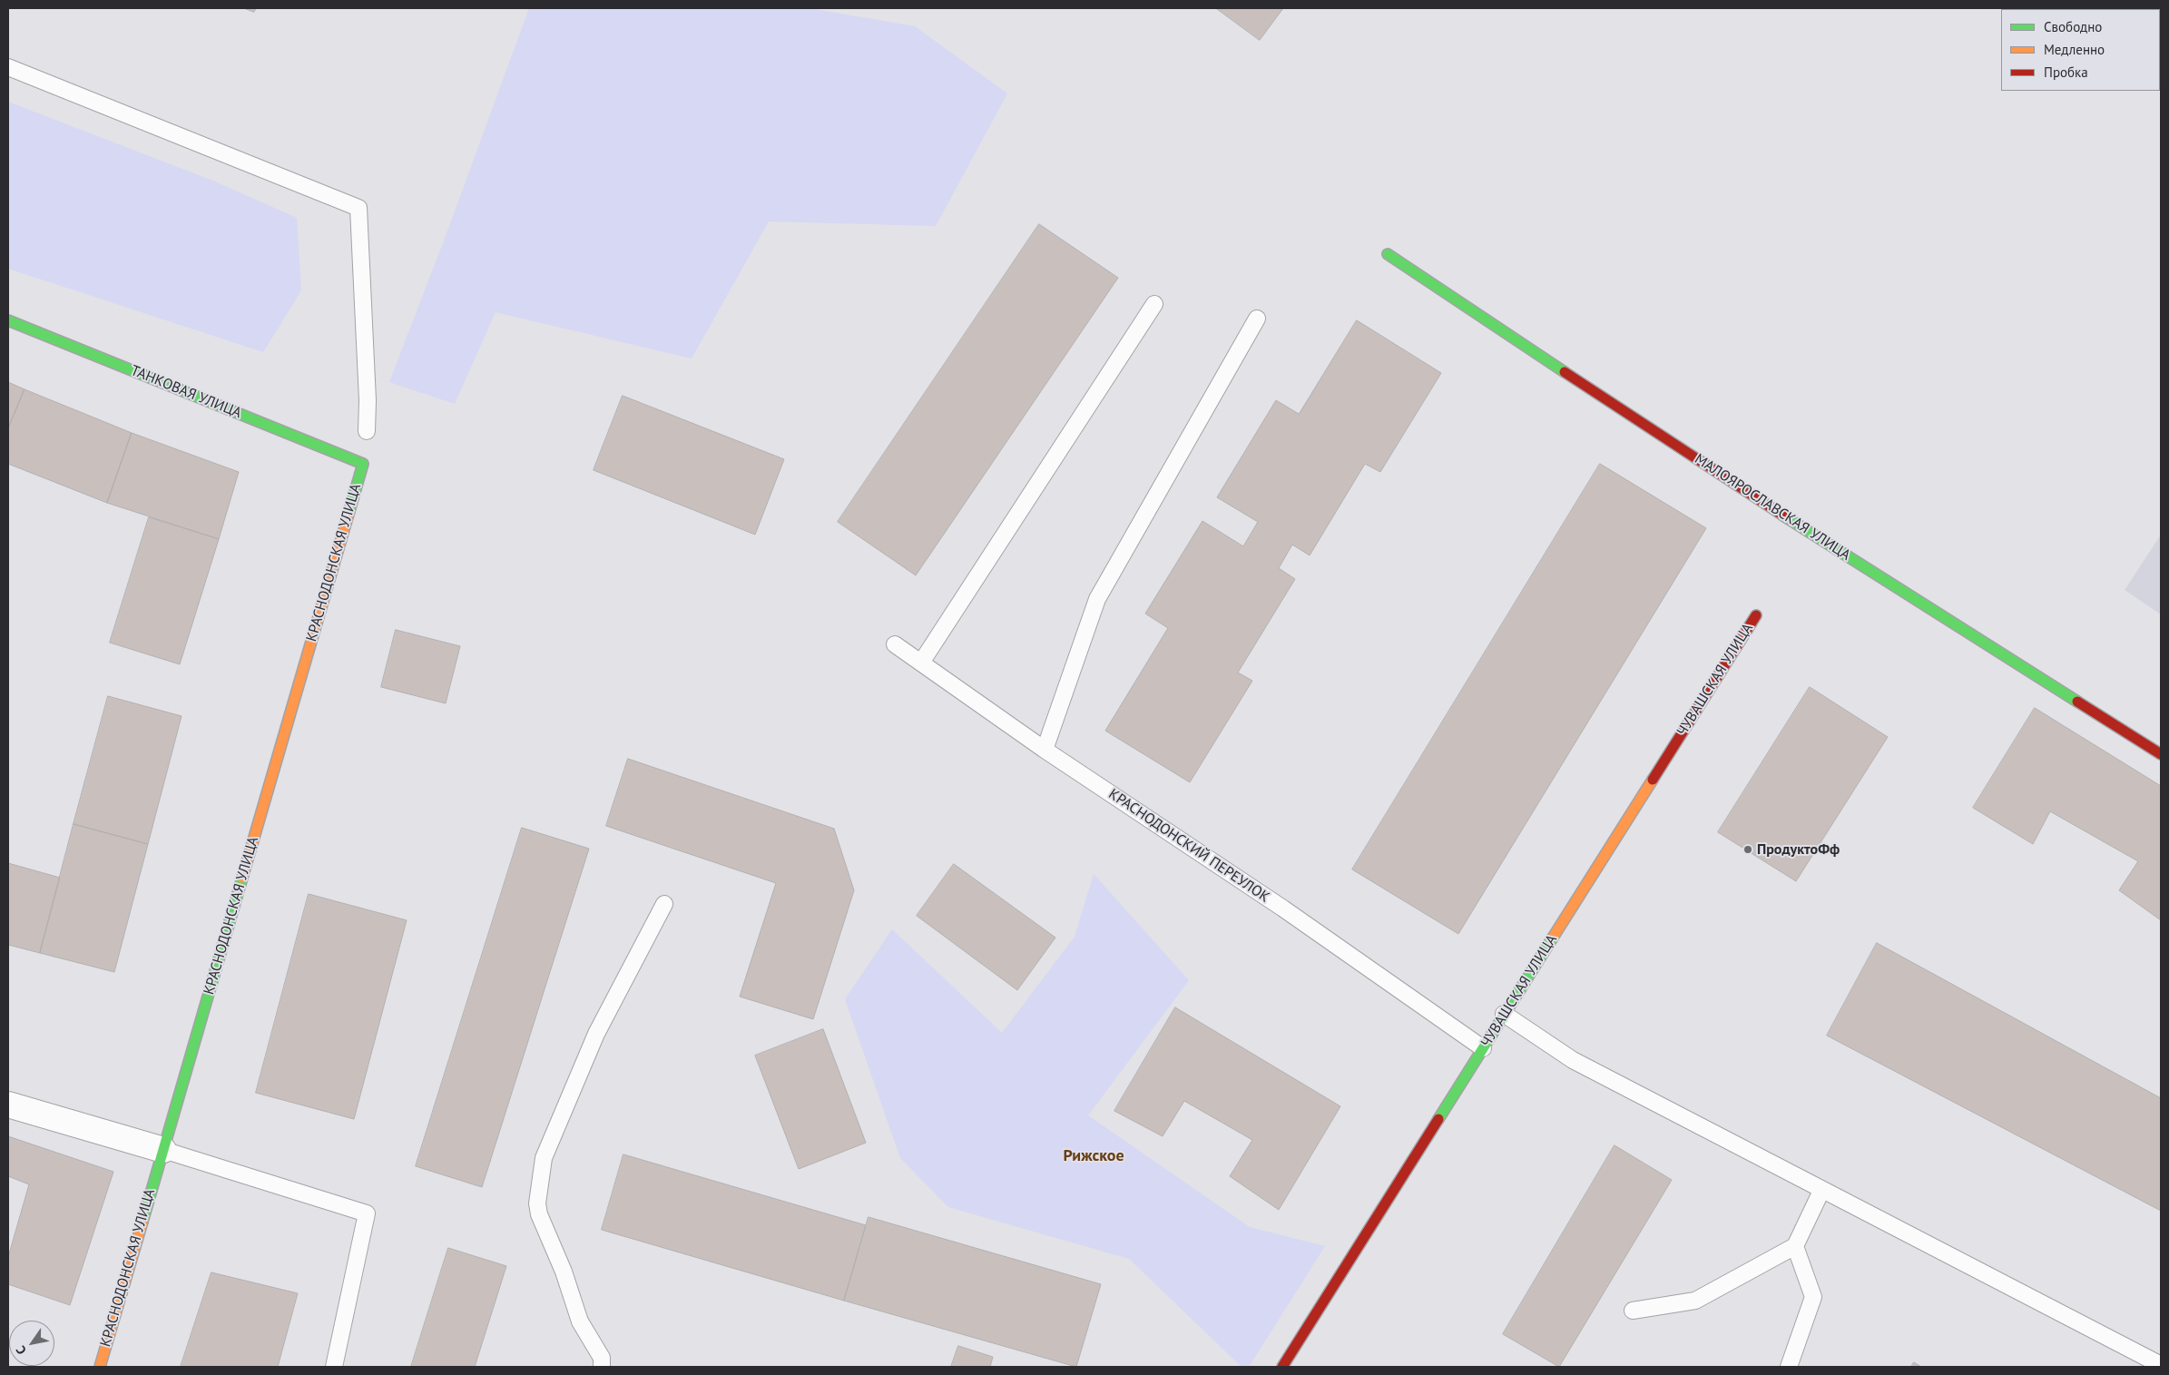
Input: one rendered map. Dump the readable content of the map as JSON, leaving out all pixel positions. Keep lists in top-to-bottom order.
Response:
{
  "streets": {
    "street": [
      "ТАНКОВАЯ УЛИЦА",
      "МАЛОЯРОСЛАВСКАЯ УЛИЦА",
      "КРАСНОДОНСКАЯ УЛИЦА",
      "ЧУВАШСКАЯ УЛИЦА"
    ],
    "lane": ["КРАСНОДОНСКИЙ ПЕРЕУЛОК"]
  },
  "crossings": [
    ["ТАНКОВАЯ УЛИЦА", "КРАСНОДОНСКАЯ УЛИЦА"],
    ["ЧУВАШСКАЯ УЛИЦА", "КРАСНОДОНСКИЙ ПЕРЕУЛОК"]
  ],
  "districts": ["Рижское"],
  "places": ["ПродуктоФф"],
  "legend": ["Свободно", "Медленно", "Пробка"],
  "north": "bottom left"
}
